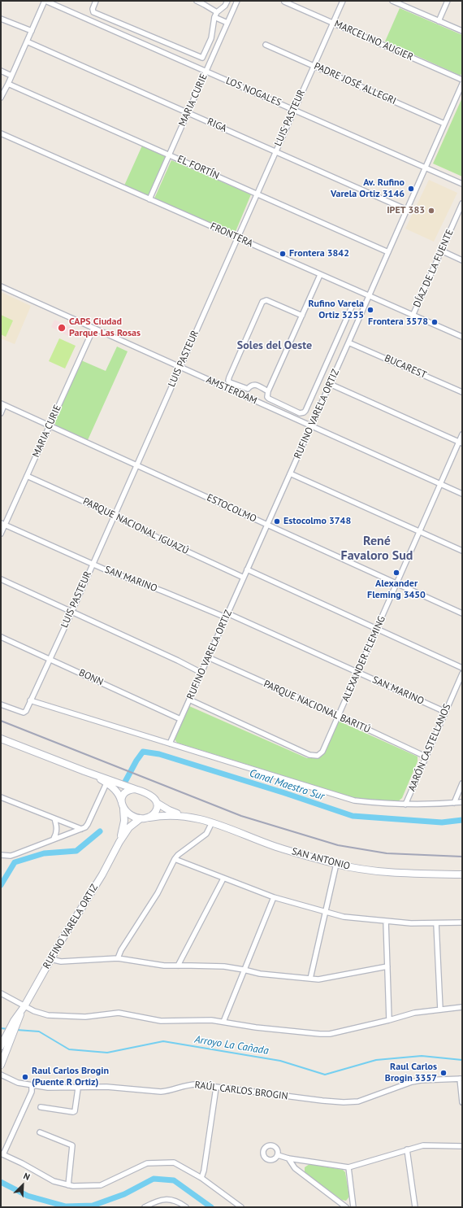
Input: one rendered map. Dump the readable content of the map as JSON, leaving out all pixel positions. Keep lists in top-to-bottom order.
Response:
{
  "streets": {
    "main road": ["RUFINO VARELA ORTIZ", "SAN ANTONIO"],
    "street": [
      "MARCELINO AUGIER",
      "PADRE JOSÉ ALLEGRI",
      "LOS NOGALES",
      "MARIA CURIE",
      "LUIS PASTEUR",
      "RIGA",
      "EL FORTÍN",
      "FRONTERA",
      "DÍAZ DE LA FUENTE",
      "BUCAREST",
      "AMSTERDAM",
      "ESTOCOLMO",
      "PARQUE NACIONAL IGUAZÚ",
      "SAN MARINO",
      "ALEXANDER FLEMING",
      "BONN",
      "PARQUE NACIONAL BARITÚ",
      "AARÓN CASTELLANOS",
      "RAÚL CARLOS BROGIN"
    ]
  },
  "crossings": [
    ["MARCELINO AUGIER", "LUIS PASTEUR"],
    ["PADRE JOSÉ ALLEGRI", "LUIS PASTEUR"],
    ["PADRE JOSÉ ALLEGRI", "RUFINO VARELA ORTIZ"],
    ["LOS NOGALES", "MARIA CURIE"],
    ["LOS NOGALES", "LUIS PASTEUR"],
    ["LOS NOGALES", "RUFINO VARELA ORTIZ"],
    ["MARIA CURIE", "RIGA"],
    ["MARIA CURIE", "EL FORTÍN"],
    ["MARIA CURIE", "FRONTERA"],
    ["MARIA CURIE", "AMSTERDAM"],
    ["MARIA CURIE", "ESTOCOLMO"],
    ["MARIA CURIE", "PARQUE NACIONAL IGUAZÚ"],
    ["MARIA CURIE", "SAN MARINO"],
    ["LUIS PASTEUR", "RIGA"],
    ["LUIS PASTEUR", "EL FORTÍN"],
    ["LUIS PASTEUR", "FRONTERA"],
    ["LUIS PASTEUR", "AMSTERDAM"],
    ["LUIS PASTEUR", "ESTOCOLMO"],
    ["LUIS PASTEUR", "PARQUE NACIONAL IGUAZÚ"],
    ["LUIS PASTEUR", "SAN MARINO"],
    ["LUIS PASTEUR", "BONN"],
    ["RIGA", "RUFINO VARELA ORTIZ"],
    ["EL FORTÍN", "RUFINO VARELA ORTIZ"],
    ["FRONTERA", "DÍAZ DE LA FUENTE"],
    ["FRONTERA", "RUFINO VARELA ORTIZ"],
    ["BUCAREST", "RUFINO VARELA ORTIZ"],
    ["AMSTERDAM", "RUFINO VARELA ORTIZ"],
    ["AMSTERDAM", "ALEXANDER FLEMING"],
    ["RUFINO VARELA ORTIZ", "ESTOCOLMO"],
    ["RUFINO VARELA ORTIZ", "PARQUE NACIONAL IGUAZÚ"],
    ["RUFINO VARELA ORTIZ", "SAN MARINO"],
    ["RUFINO VARELA ORTIZ", "ALEXANDER FLEMING"],
    ["RUFINO VARELA ORTIZ", "BONN"],
    ["RUFINO VARELA ORTIZ", "PARQUE NACIONAL BARITÚ"],
    ["RUFINO VARELA ORTIZ", "SAN ANTONIO"],
    ["ESTOCOLMO", "ALEXANDER FLEMING"],
    ["SAN MARINO", "ALEXANDER FLEMING"],
    ["SAN MARINO", "AARÓN CASTELLANOS"],
    ["ALEXANDER FLEMING", "PARQUE NACIONAL BARITÚ"],
    ["PARQUE NACIONAL BARITÚ", "AARÓN CASTELLANOS"]
  ],
  "districts": ["Soles del Oeste", "René Favaloro Sud"],
  "water": ["Canal Maestro Sur", "Arroyo La Cañada"],
  "places": [
    "Av. Rufino Varela Ortiz 3146",
    "IPET 383",
    "Frontera 3842",
    "Rufino Varela Ortiz 3255",
    "Frontera 3578",
    "CAPS Ciudad Parque Las Rosas",
    "Estocolmo 3748",
    "Alexander Fleming 3450",
    "Raul Carlos Brogin 3357",
    "Raul Carlos Brogin (Puente R Ortiz)"
  ],
  "north": "top right"
}
